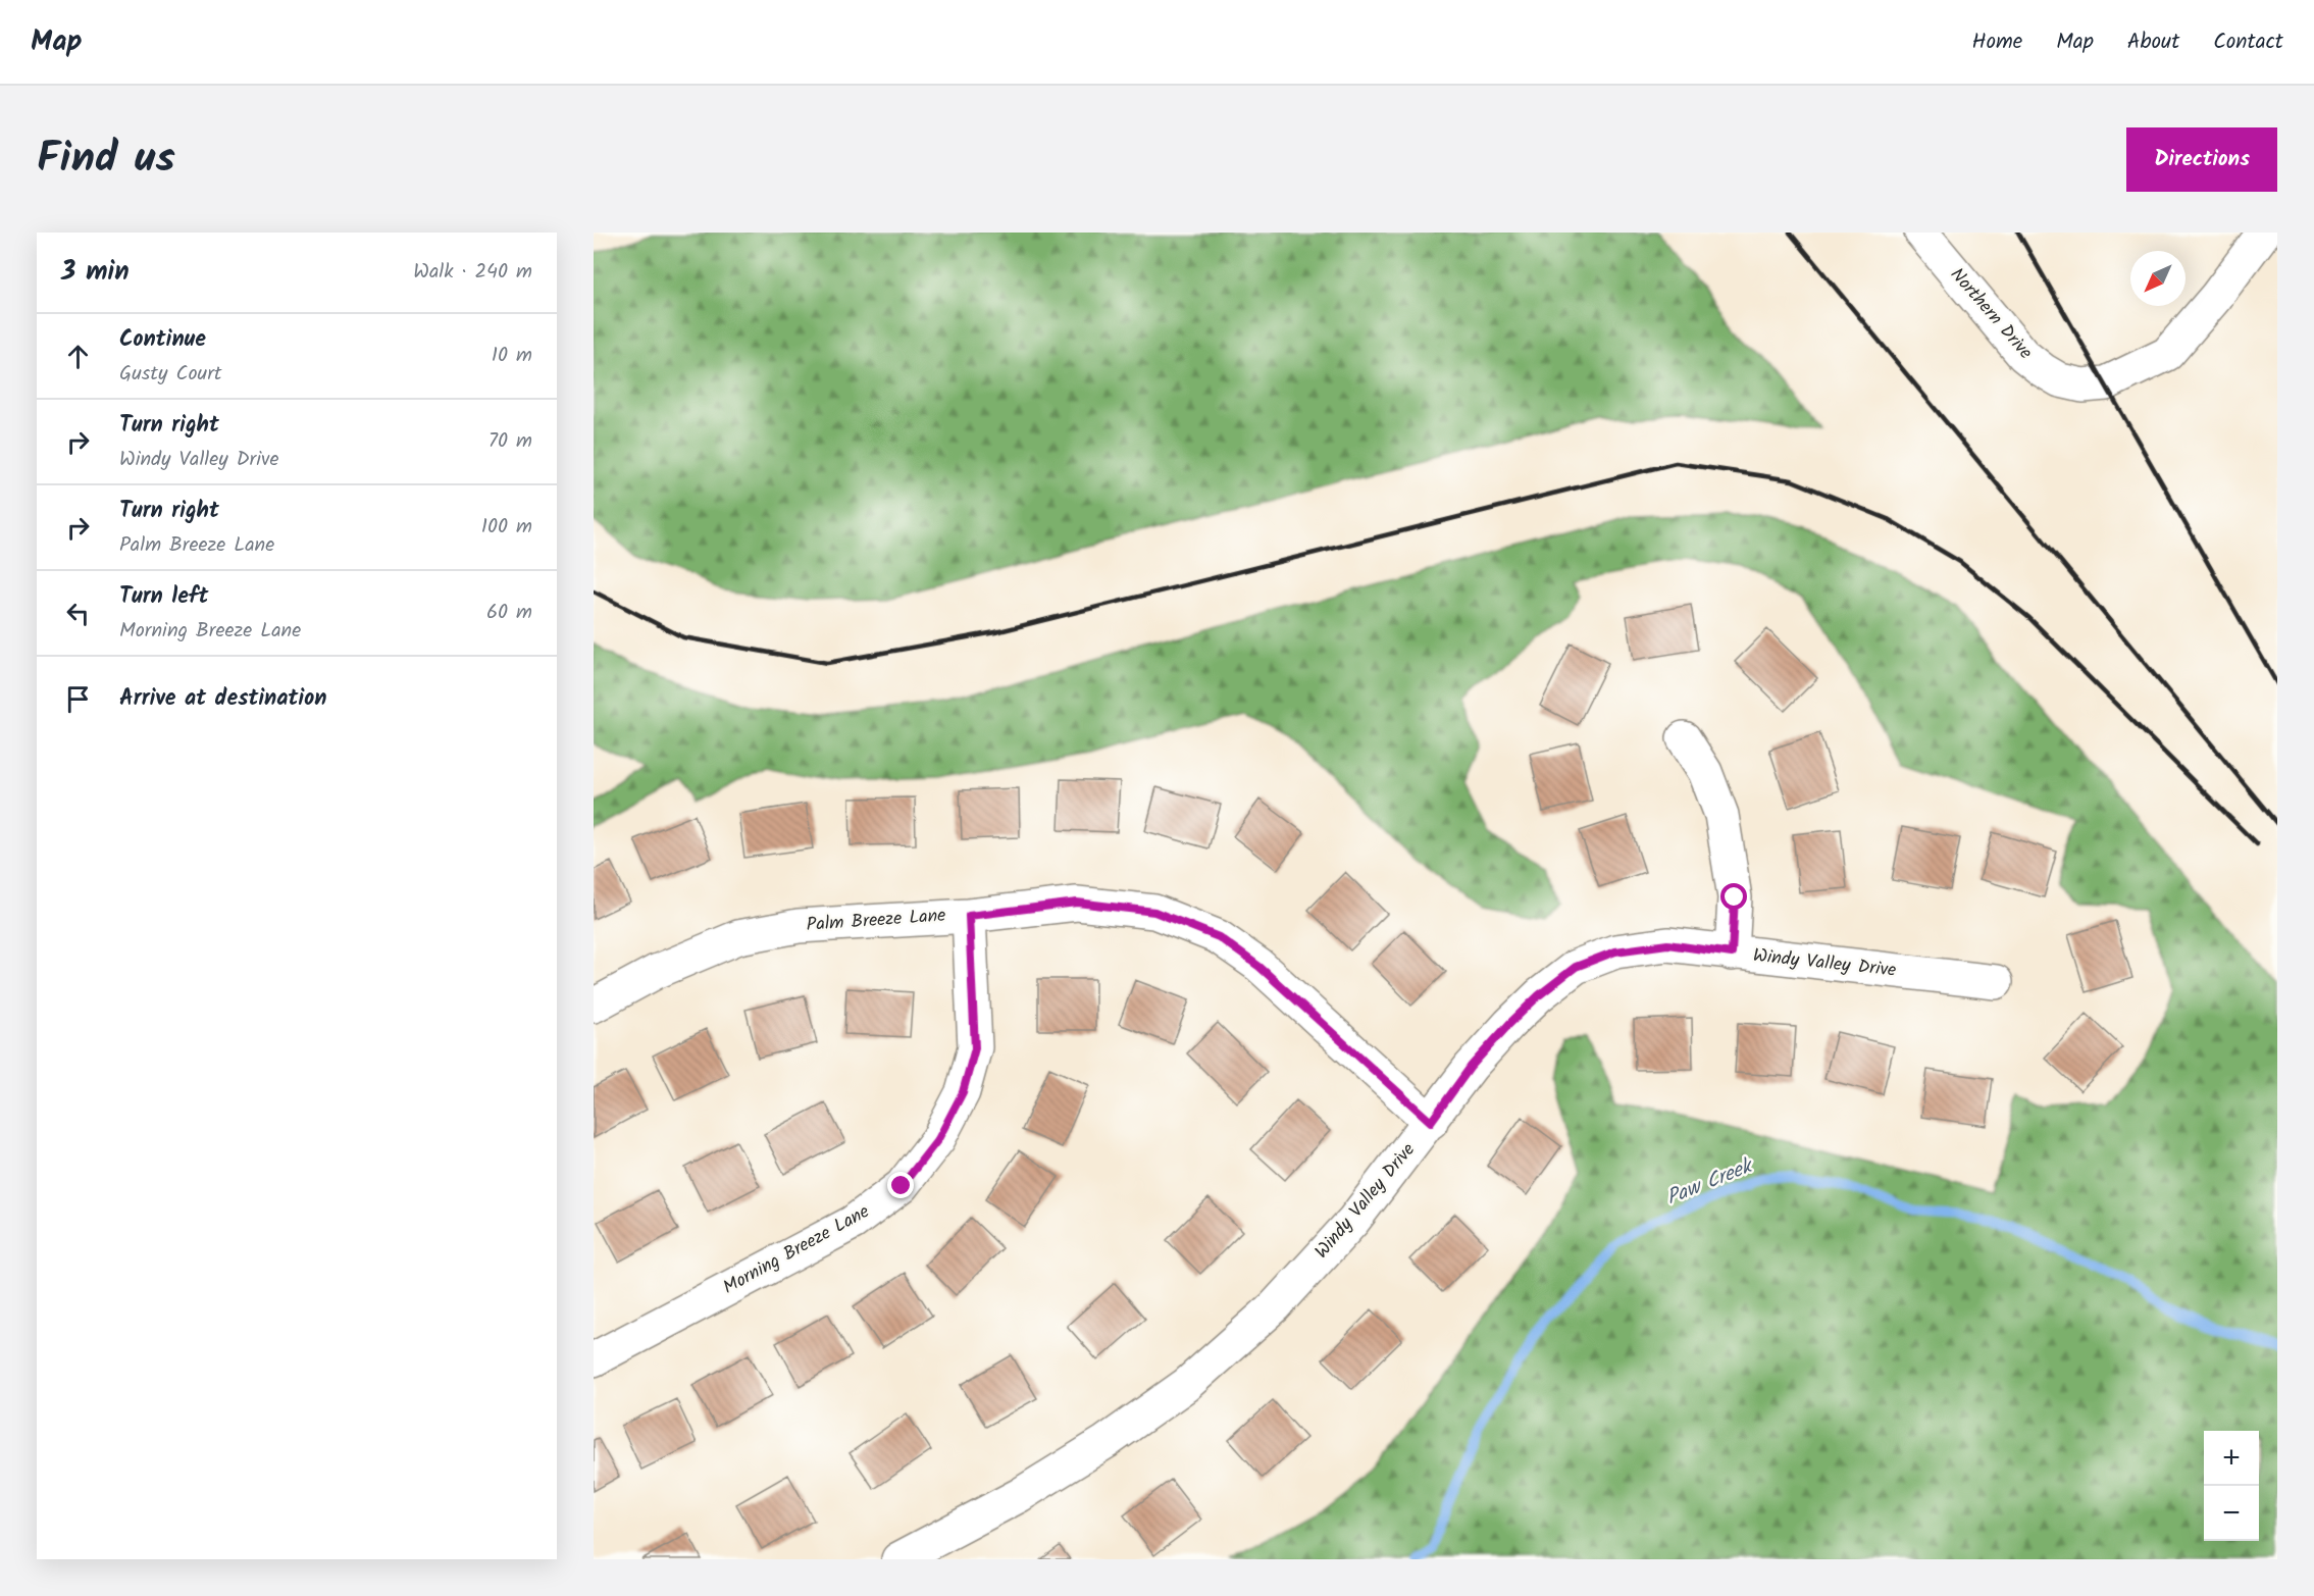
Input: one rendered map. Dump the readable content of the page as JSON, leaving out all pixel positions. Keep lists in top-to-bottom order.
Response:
{
  "streets": {
    "street": [
      "Northern Drive",
      "Palm Breeze Lane",
      "Windy Valley Drive",
      "Morning Breeze Lane"
    ]
  },
  "crossings": [
    ["Palm Breeze Lane", "Windy Valley Drive"],
    ["Palm Breeze Lane", "Morning Breeze Lane"]
  ],
  "water": ["Paw Creek"],
  "north": "bottom left",
  "page": {
    "header": "Map",
    "nav": [
      "Home",
      "Map",
      "About",
      "Contact"
    ],
    "title": "Find us",
    "buttons": "Directions",
    "heading": ["3 min", "Walk · 240 m"],
    "list": [
      ["Continue", "Gusty Court", "10 m"],
      ["Turn right", "Windy Valley Drive", "70 m"],
      ["Turn right", "Palm Breeze Lane", "100 m"],
      ["Turn left", "Morning Breeze Lane", "60 m"],
      "Arrive at destination"
    ],
    "map_buttons": ["+", "−"]
  }
}
